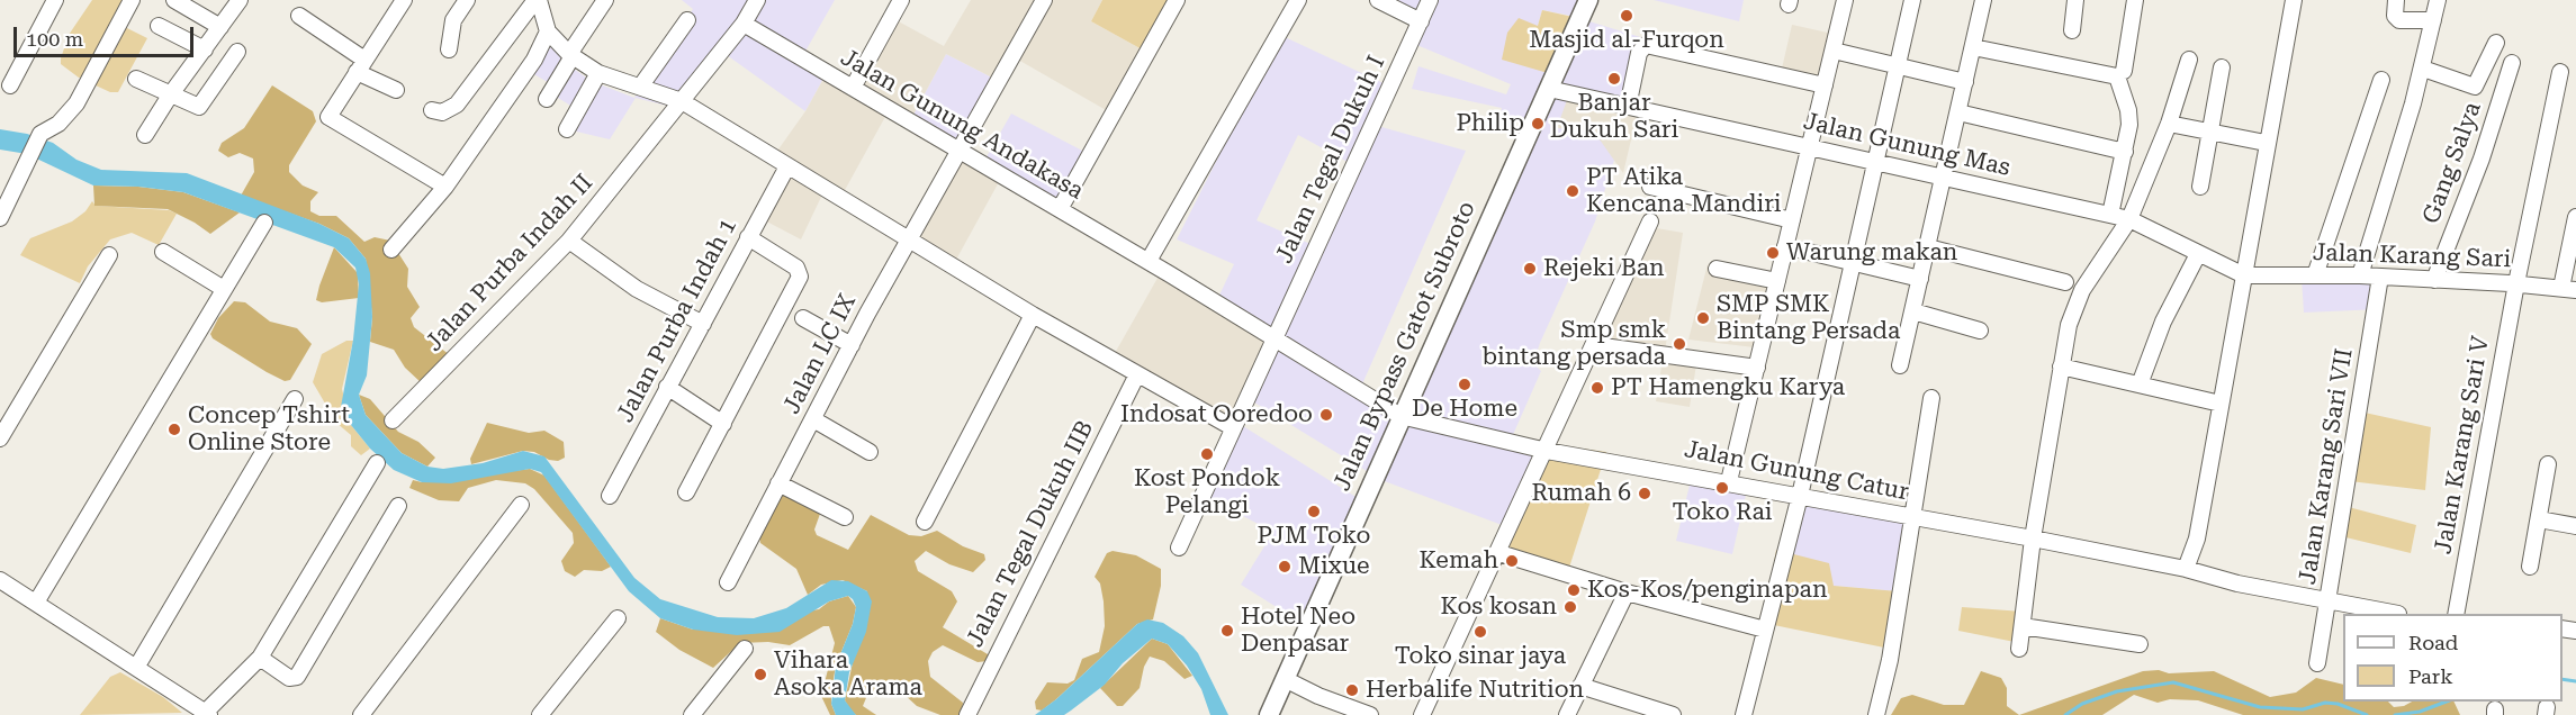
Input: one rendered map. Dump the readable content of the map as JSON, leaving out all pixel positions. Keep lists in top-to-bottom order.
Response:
{
  "streets": {
    "main road": ["Jalan Bypass Gatot Subroto"],
    "street": [
      "Jalan Gunung Andakasa",
      "Jalan Gunung Mas",
      "Jalan Tegal Dukuh I",
      "Gang Salya",
      "Jalan Karang Sari",
      "Jalan Purba Indah II",
      "Jalan Purba Indah 1",
      "Jalan LC IX",
      "Jalan Karang Sari V",
      "Jalan Karang Sari VII",
      "Jalan Gunung Catur",
      "Jalan Tegal Dukuh IIB"
    ]
  },
  "crossings": [
    ["Jalan Gunung Andakasa", "Jalan Tegal Dukuh I"],
    ["Jalan Gunung Andakasa", "Jalan Bypass Gatot Subroto"],
    ["Jalan Gunung Andakasa", "Jalan LC IX"],
    ["Jalan Gunung Andakasa", "Jalan Gunung Catur"],
    ["Jalan Gunung Mas", "Jalan Karang Sari"],
    ["Jalan Gunung Mas", "Jalan Bypass Gatot Subroto"],
    ["Gang Salya", "Jalan Karang Sari"],
    ["Jalan Karang Sari", "Jalan Karang Sari V"],
    ["Jalan Karang Sari", "Jalan Karang Sari VII"],
    ["Jalan Bypass Gatot Subroto", "Jalan Gunung Catur"],
    ["Jalan Karang Sari VII", "Jalan Gunung Catur"]
  ],
  "places": [
    "Masjid al-Furqon",
    "Banjar Dukuh Sari",
    "Philip",
    "PT Atika Kencana Mandiri",
    "Warung makan",
    "Rejeki Ban",
    "SMP SMK Bintang Persada",
    "Smp smk bintang persada",
    "De Home",
    "PT Hamengku Karya",
    "Indosat Ooredoo",
    "Concep Tshirt Online Store",
    "Kost Pondok Pelangi",
    "Toko Rai",
    "Rumah 6",
    "PJM Toko",
    "Kemah",
    "Mixue",
    "Kos-Kos/penginapan",
    "Kos kosan",
    "Hotel Neo Denpasar",
    "Toko sinar jaya",
    "Vihara Asoka Arama",
    "Herbalife Nutrition"
  ],
  "legend": ["Road", "Park"],
  "scale_bar": "100 m"
}
